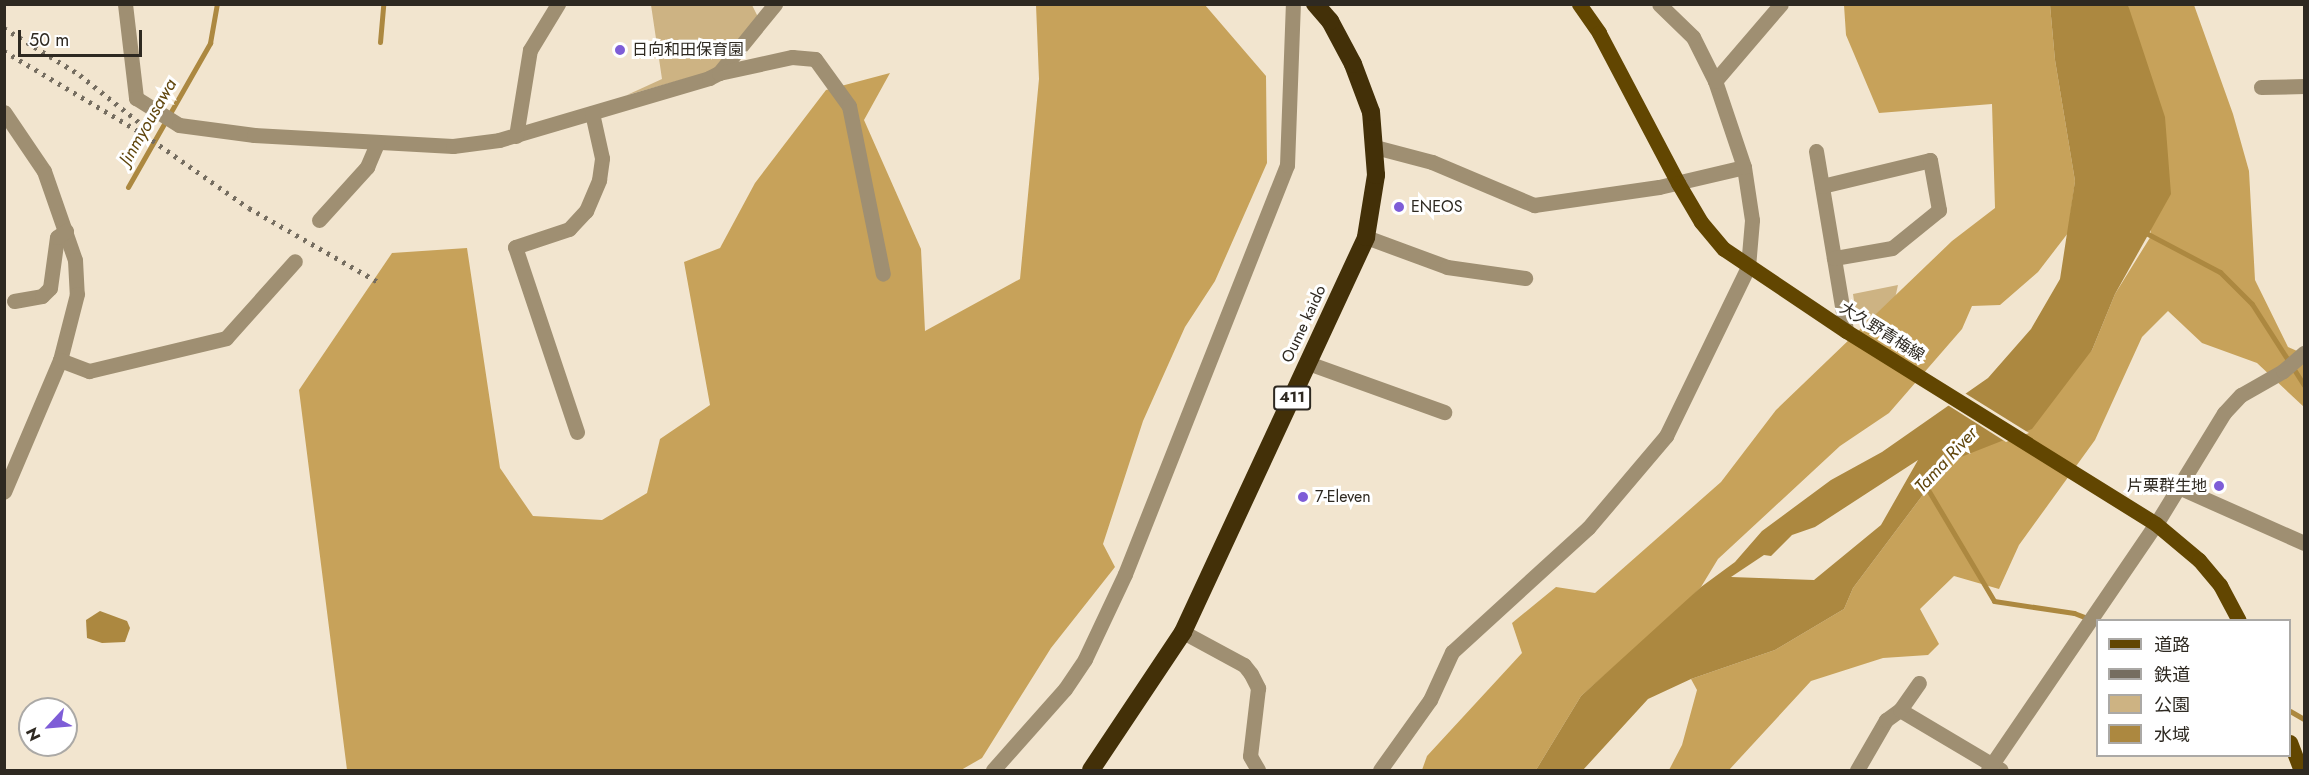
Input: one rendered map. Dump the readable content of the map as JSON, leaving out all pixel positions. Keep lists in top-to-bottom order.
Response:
{
  "streets": {
    "highway": ["Oume kaido", "411"],
    "main road": ["大久野青梅線"]
  },
  "water": ["Jinmyousawa", "Tama River"],
  "places": [
    "日向和田保育園",
    "ENEOS",
    "片栗群生地",
    "7-Eleven"
  ],
  "legend": [
    "道路",
    "鉄道",
    "公園",
    "水域"
  ],
  "scale_bar": "50 m",
  "north": "bottom left"
}
